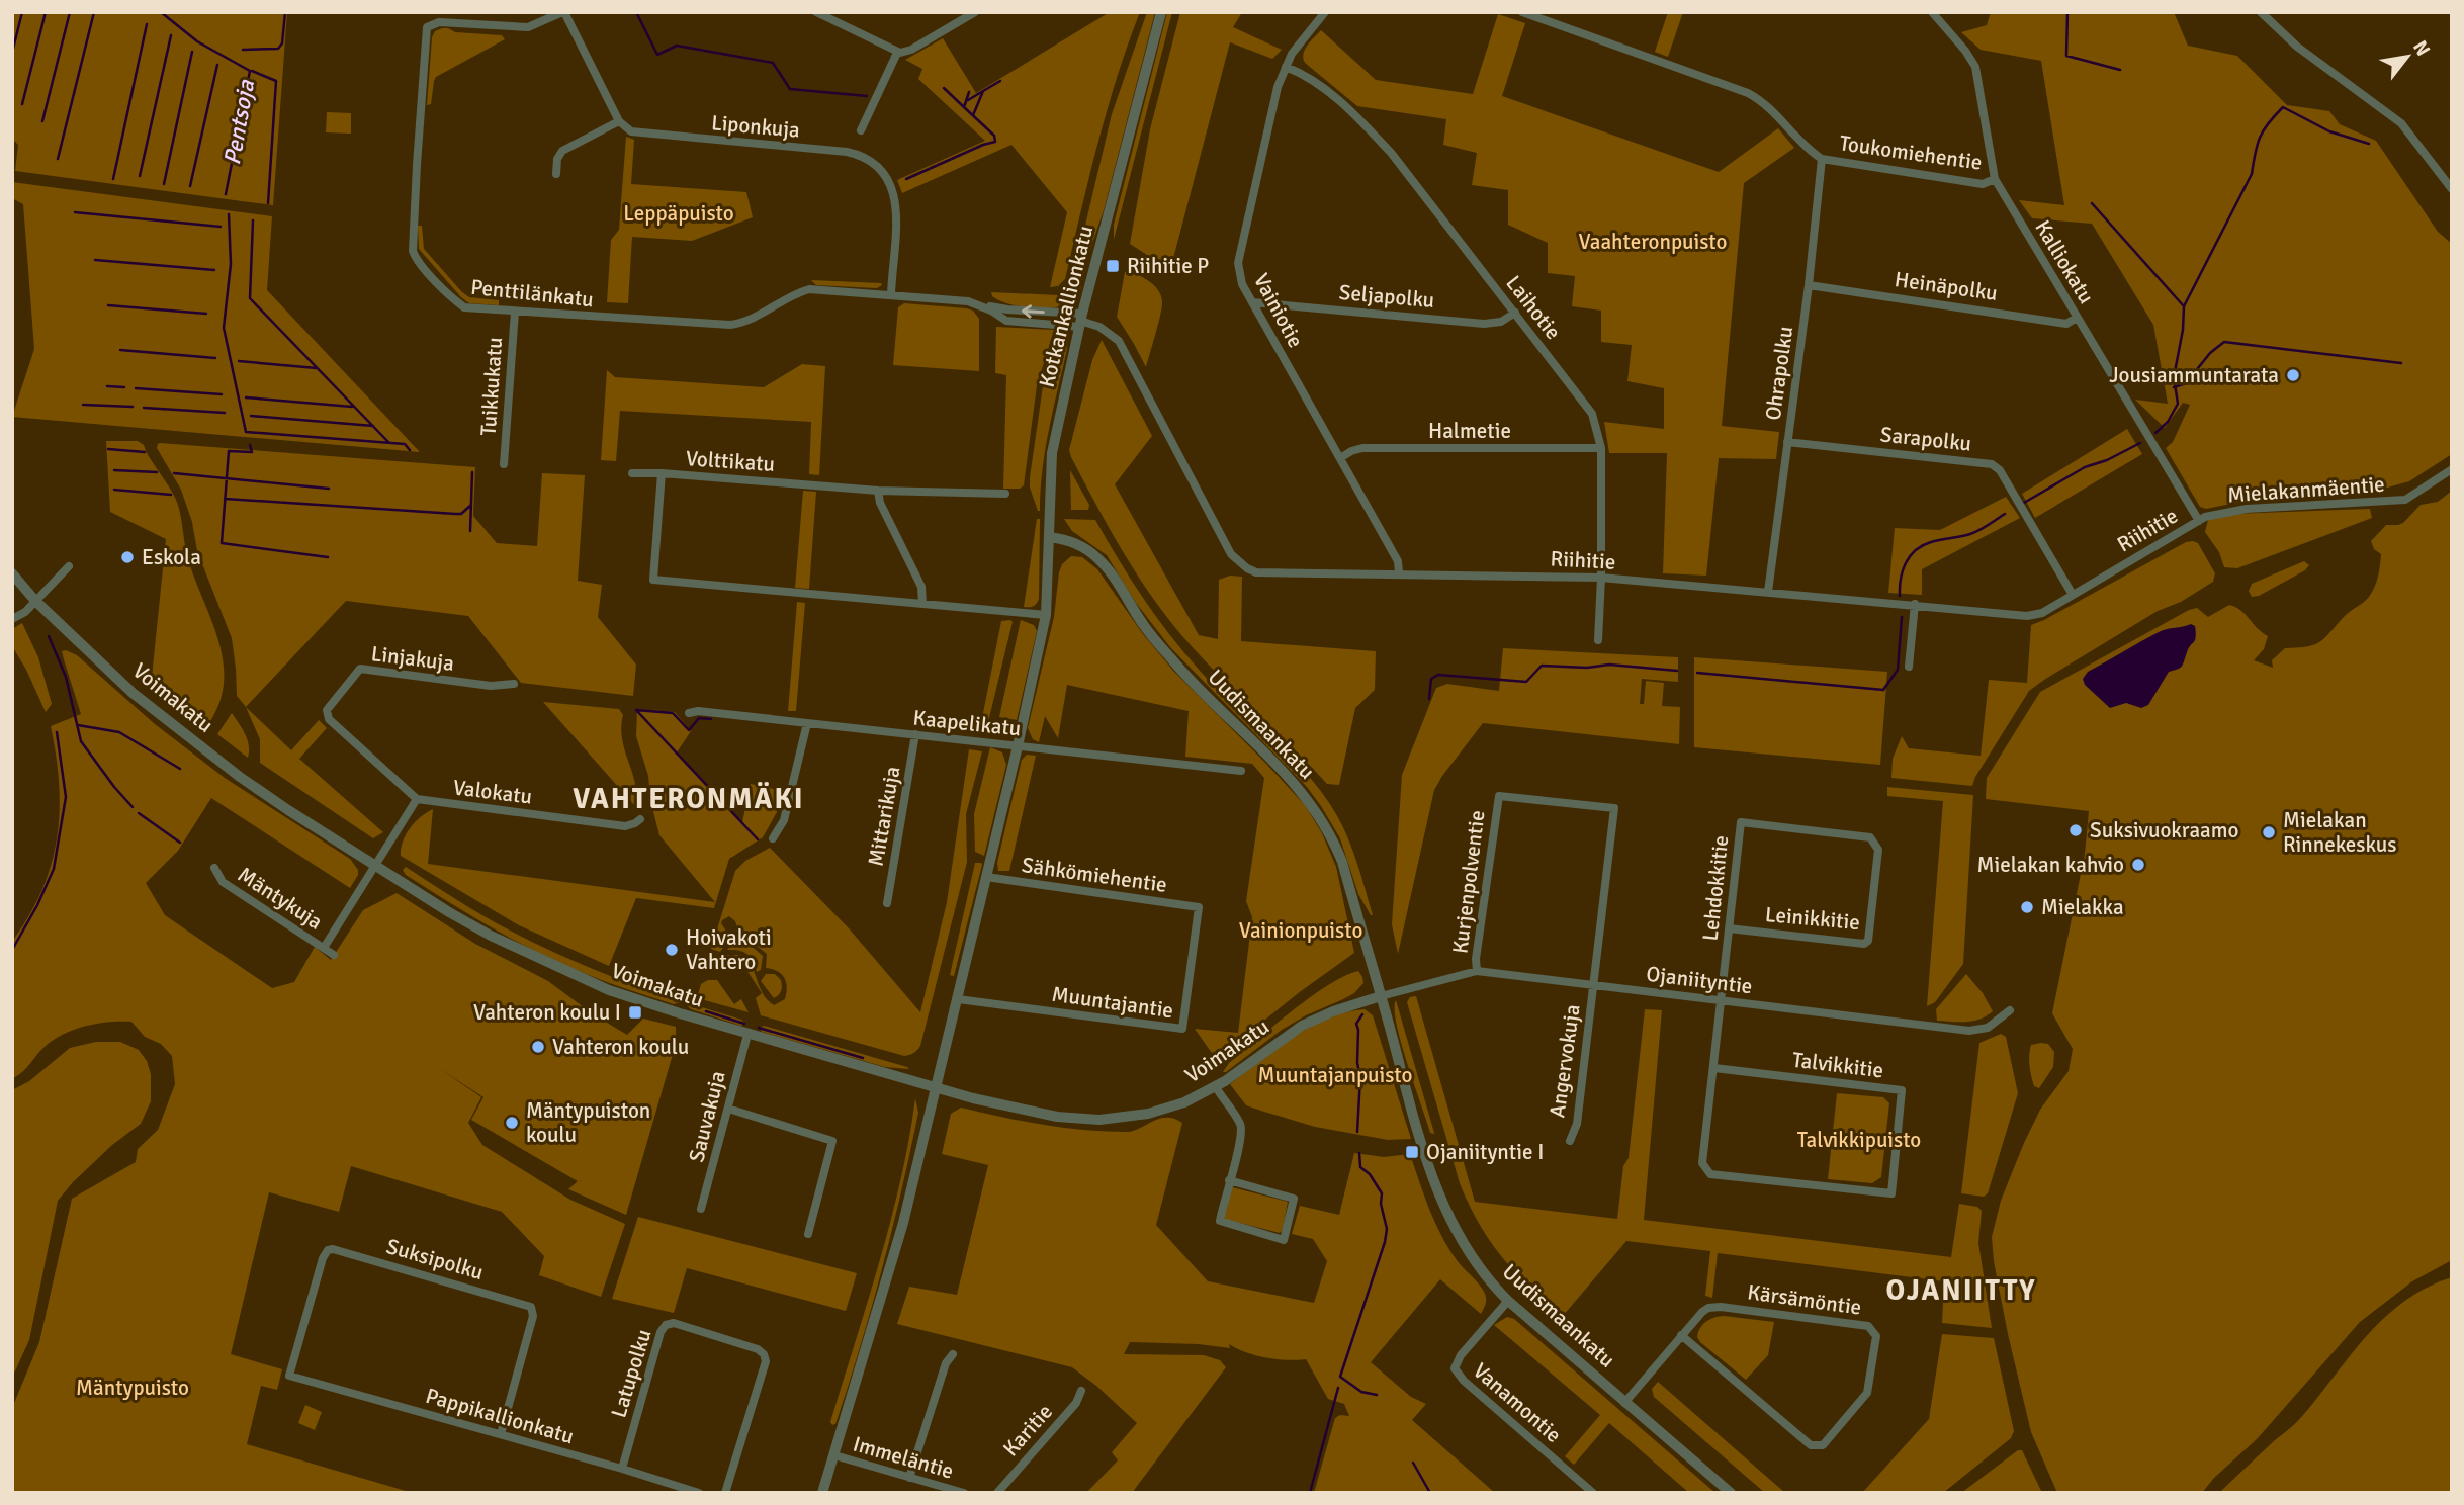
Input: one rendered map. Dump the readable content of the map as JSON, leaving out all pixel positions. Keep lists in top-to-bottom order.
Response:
{
  "streets": {
    "street": [
      "Liponkuja",
      "Toukomiehentie",
      "Kalliokatu",
      "Heinäpolku",
      "Penttilänkatu",
      "Seljapolku",
      "Kotkankallionkatu",
      "Laihotie",
      "Vainiotie",
      "Ohrapolku",
      "Tuikkukatu",
      "Halmetie",
      "Sarapolku",
      "Volttikatu",
      "Mielakanmäentie",
      "Riihitie",
      "Linjakuja",
      "Voimakatu",
      "Kaapelikatu",
      "Uudismaankatu",
      "Valokatu",
      "Mittarikuja",
      "Sähkömiehentie",
      "Kurjenpolventie",
      "Lehdokkitie",
      "Mäntykuja",
      "Leinikkitie",
      "Ojaniityntie",
      "Muuntajantie",
      "Angervokuja",
      "Talvikkitie",
      "Sauvakuja",
      "Suksipolku",
      "Kärsämöntie",
      "Latupolku",
      "Vanamontie",
      "Pappikallionkatu",
      "Karitie",
      "Immeläntie"
    ]
  },
  "crossings": [
    ["Liponkuja", "Penttilänkatu"],
    ["Toukomiehentie", "Kalliokatu"],
    ["Toukomiehentie", "Ohrapolku"],
    ["Kalliokatu", "Heinäpolku"],
    ["Kalliokatu", "Mielakanmäentie"],
    ["Kalliokatu", "Riihitie"],
    ["Heinäpolku", "Ohrapolku"],
    ["Penttilänkatu", "Kotkankallionkatu"],
    ["Penttilänkatu", "Tuikkukatu"],
    ["Penttilänkatu", "Riihitie"],
    ["Seljapolku", "Laihotie"],
    ["Seljapolku", "Vainiotie"],
    ["Kotkankallionkatu", "Volttikatu"],
    ["Kotkankallionkatu", "Riihitie"],
    ["Kotkankallionkatu", "Voimakatu"],
    ["Kotkankallionkatu", "Kaapelikatu"],
    ["Kotkankallionkatu", "Uudismaankatu"],
    ["Kotkankallionkatu", "Sähkömiehentie"],
    ["Kotkankallionkatu", "Muuntajantie"],
    ["Kotkankallionkatu", "Immeläntie"],
    ["Laihotie", "Vainiotie"],
    ["Laihotie", "Halmetie"],
    ["Laihotie", "Riihitie"],
    ["Vainiotie", "Halmetie"],
    ["Vainiotie", "Riihitie"],
    ["Ohrapolku", "Sarapolku"],
    ["Ohrapolku", "Riihitie"],
    ["Sarapolku", "Riihitie"],
    ["Mielakanmäentie", "Riihitie"],
    ["Linjakuja", "Valokatu"],
    ["Voimakatu", "Uudismaankatu"],
    ["Voimakatu", "Mäntykuja"],
    ["Voimakatu", "Ojaniityntie"],
    ["Voimakatu", "Sauvakuja"],
    ["Kaapelikatu", "Mittarikuja"],
    ["Uudismaankatu", "Ojaniityntie"],
    ["Uudismaankatu", "Kärsämöntie"],
    ["Uudismaankatu", "Vanamontie"],
    ["Sähkömiehentie", "Muuntajantie"],
    ["Kurjenpolventie", "Ojaniityntie"],
    ["Kurjenpolventie", "Angervokuja"],
    ["Lehdokkitie", "Leinikkitie"],
    ["Lehdokkitie", "Ojaniityntie"],
    ["Lehdokkitie", "Talvikkitie"],
    ["Ojaniityntie", "Angervokuja"],
    ["Ojaniityntie", "Talvikkitie"],
    ["Suksipolku", "Pappikallionkatu"],
    ["Latupolku", "Pappikallionkatu"]
  ],
  "districts": ["VAHTERONMÄKI", "OJANIITTY"],
  "water": ["Pentsoja"],
  "parks": [
    "Leppäpuisto",
    "Vaahteronpuisto",
    "Vainionpuisto",
    "Muuntajanpuisto",
    "Talvikkipuisto",
    "Mäntypuisto"
  ],
  "places": {
    "transit": ["Riihitie P", "Vahteron koulu I", "Ojaniityntie I"],
    "other": [
      "Jousiammuntarata",
      "Eskola",
      "Suksivuokraamo",
      "Mielakan Rinnekeskus",
      "Mielakan kahvio",
      "Mielakka",
      "Hoivakoti Vahtero",
      "Vahteron koulu",
      "Mäntypuiston koulu"
    ]
  },
  "north": "top right"
}
